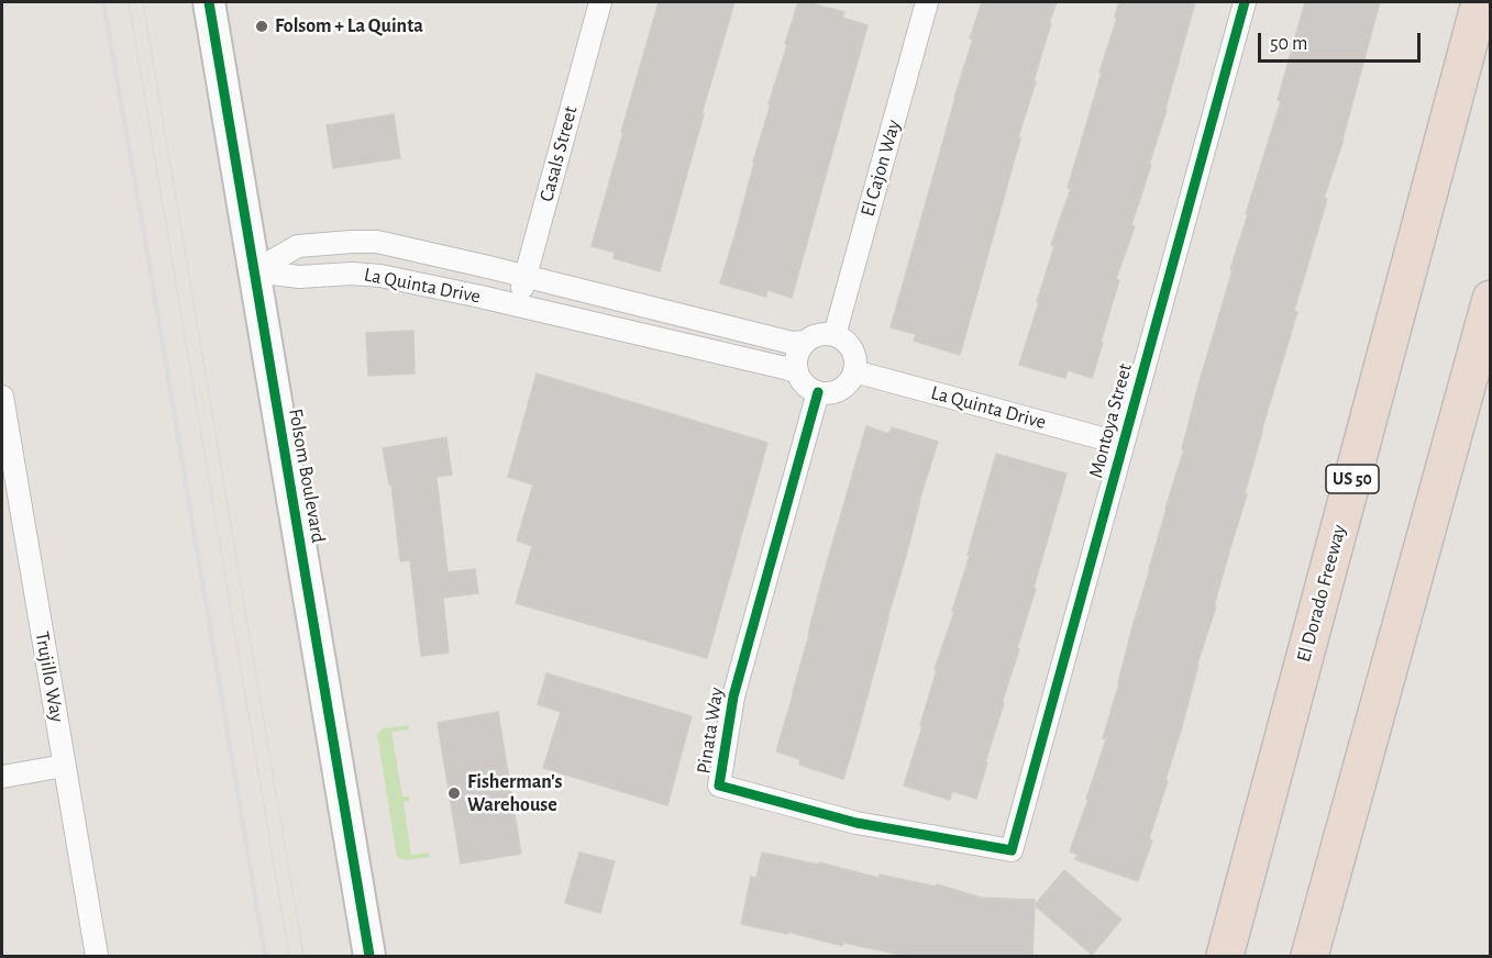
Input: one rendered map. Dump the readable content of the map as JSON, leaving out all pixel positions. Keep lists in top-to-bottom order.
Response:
{
  "streets": {
    "highway": ["US 50", "El Dorado Freeway"],
    "main road": ["Folsom Boulevard"],
    "street": [
      "Casals Street",
      "El Cajon Way",
      "La Quinta Drive",
      "Montoya Street",
      "Trujillo Way",
      "Pinata Way"
    ]
  },
  "crossings": [
    ["Casals Street", "La Quinta Drive"],
    ["El Cajon Way", "La Quinta Drive"],
    ["El Cajon Way", "Pinata Way"],
    ["La Quinta Drive", "Montoya Street"],
    ["La Quinta Drive", "Folsom Boulevard"],
    ["La Quinta Drive", "Pinata Way"],
    ["Montoya Street", "Pinata Way"]
  ],
  "places": ["Folsom + La Quinta", "Fisherman's Warehouse"],
  "scale_bar": "50 m"
}
